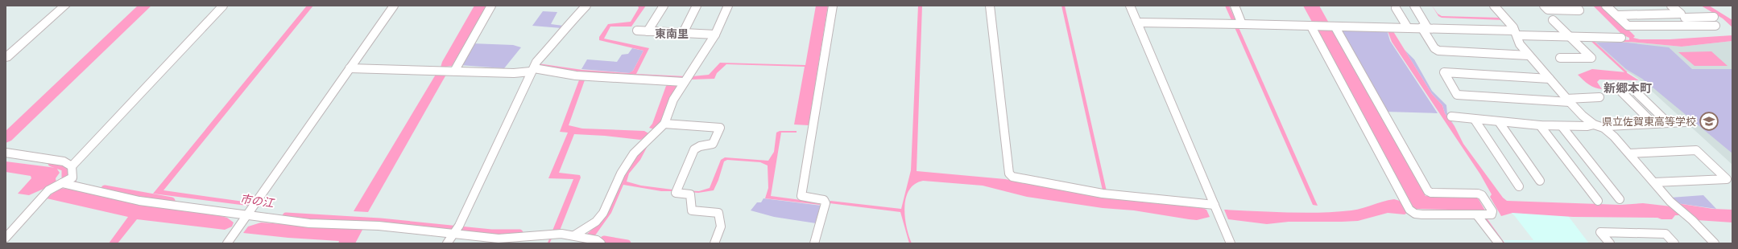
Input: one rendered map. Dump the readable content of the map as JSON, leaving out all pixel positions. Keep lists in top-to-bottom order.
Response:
{
  "districts": ["東南里", "新郷本町"],
  "water": ["市の江"],
  "places": {
    "school or university": ["県立佐賀東高等学校"]
  }
}
